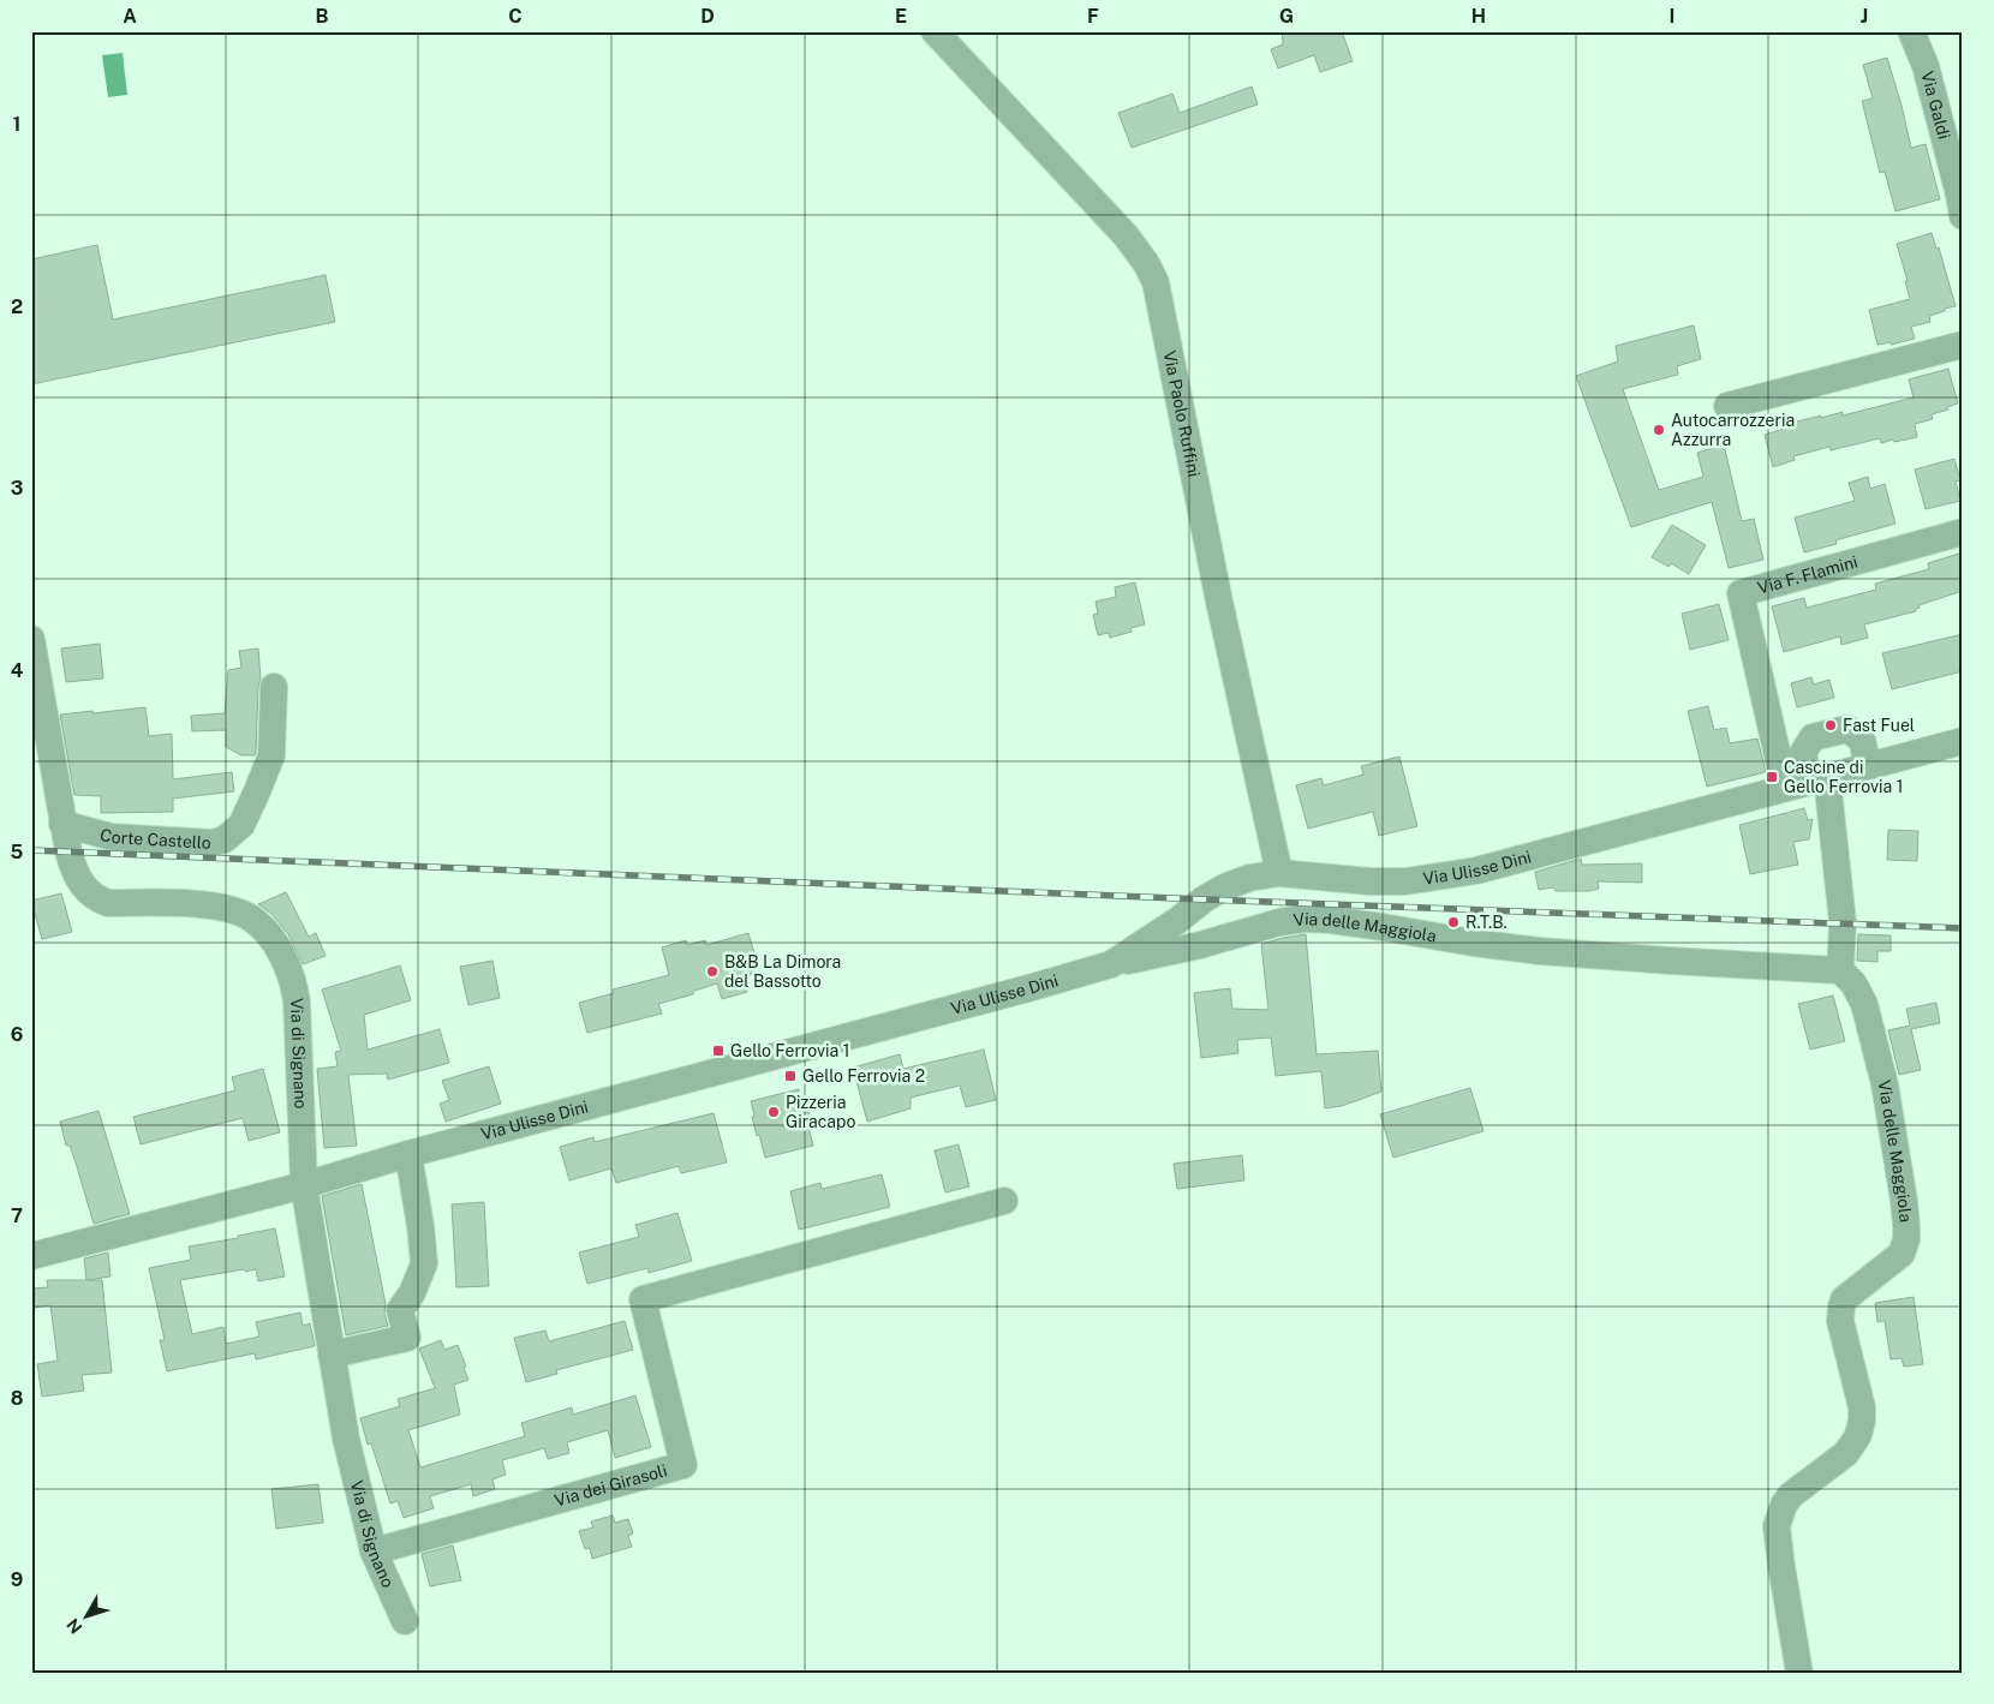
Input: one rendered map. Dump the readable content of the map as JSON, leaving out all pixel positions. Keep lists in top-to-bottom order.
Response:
{
  "streets": {
    "street": [
      "Via Galdi",
      "Via Paolo Ruffini",
      "Via F. Flamini",
      "Corte Castello",
      "Via Ulisse Dini",
      "Via delle Maggiola",
      "Via di Signano",
      "Via dei Girasoli"
    ]
  },
  "crossings": [
    ["Via Paolo Ruffini", "Via Ulisse Dini"],
    ["Via F. Flamini", "Via Ulisse Dini"],
    ["Corte Castello", "Via di Signano"],
    ["Via Ulisse Dini", "Via delle Maggiola"],
    ["Via Ulisse Dini", "Via di Signano"],
    ["Via di Signano", "Via dei Girasoli"]
  ],
  "places": {
    "other": [
      "Autocarrozzeria Azzurra",
      "Fast Fuel",
      "R.T.B.",
      "B&B La Dimora del Bassotto",
      "Pizzeria Giracapo"
    ],
    "transit": ["Cascine di Gello Ferrovia 1", "Gello Ferrovia 1", "Gello Ferrovia 2"]
  },
  "north": "bottom left",
  "grid": {
    "columns": [
      "A",
      "B",
      "C",
      "D",
      "E",
      "F",
      "G",
      "H",
      "I",
      "J"
    ],
    "rows": [
      "1",
      "2",
      "3",
      "4",
      "5",
      "6",
      "7",
      "8",
      "9"
    ]
  }
}
